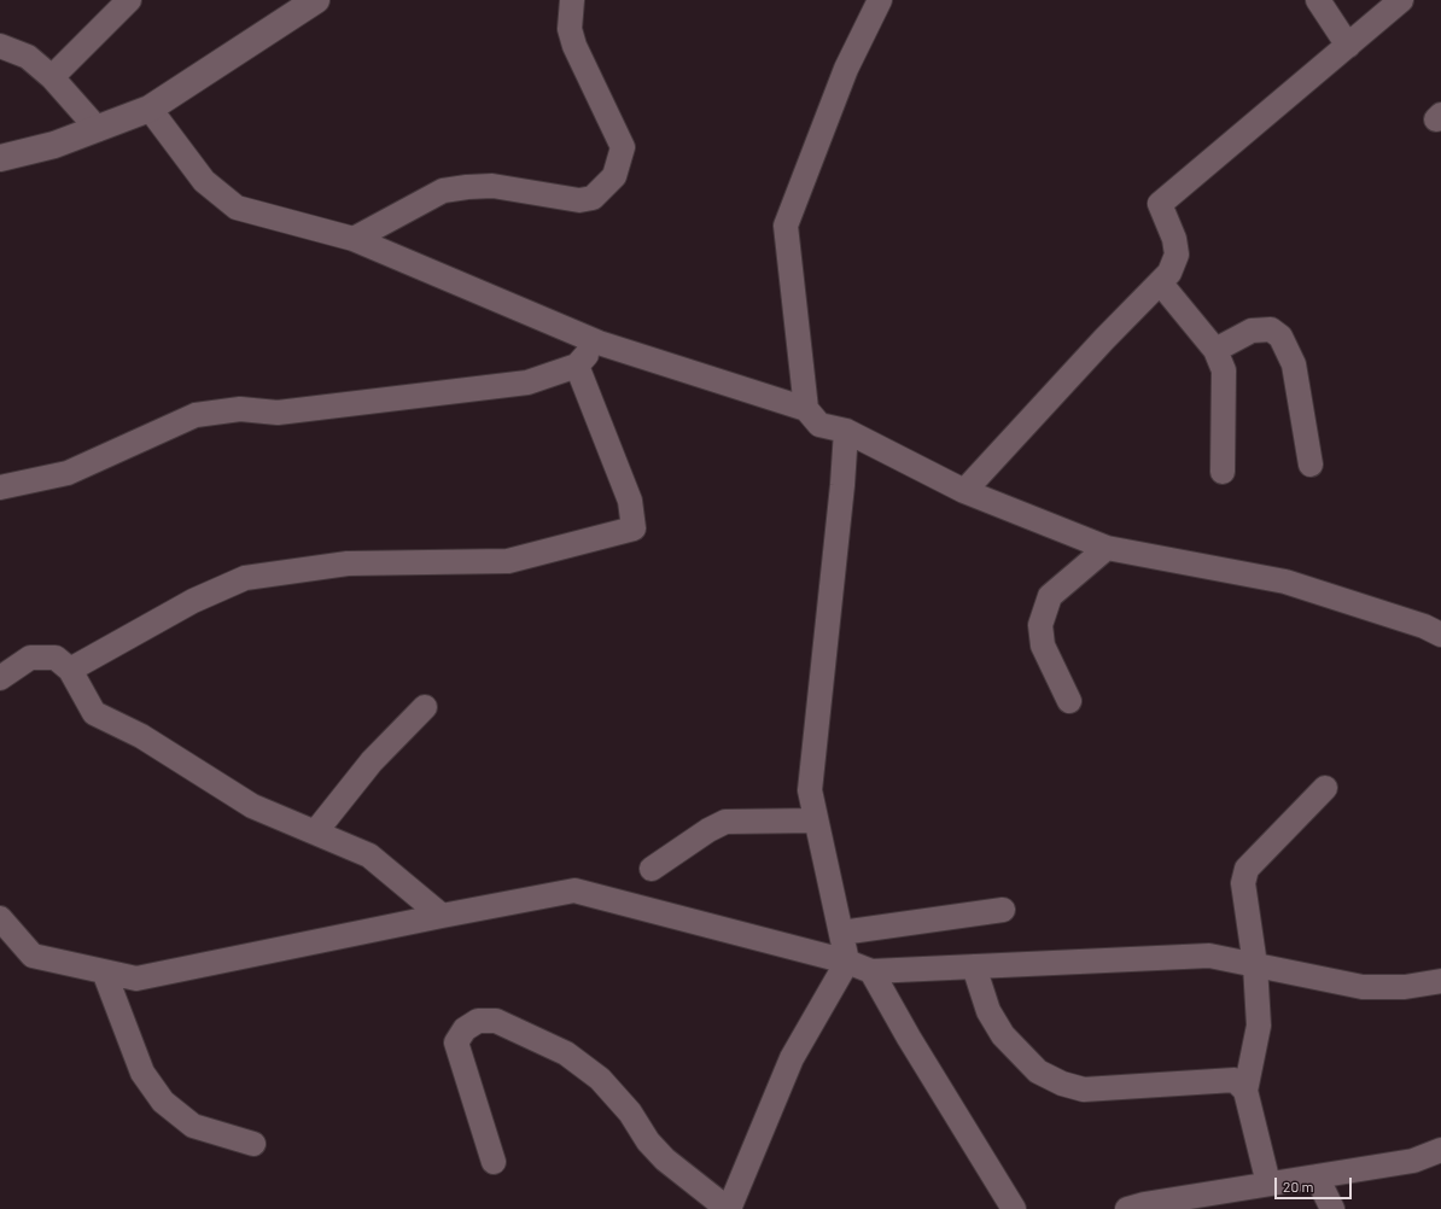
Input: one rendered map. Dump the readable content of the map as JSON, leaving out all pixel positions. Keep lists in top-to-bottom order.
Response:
{
  "scale_bar": "20 m"
}
